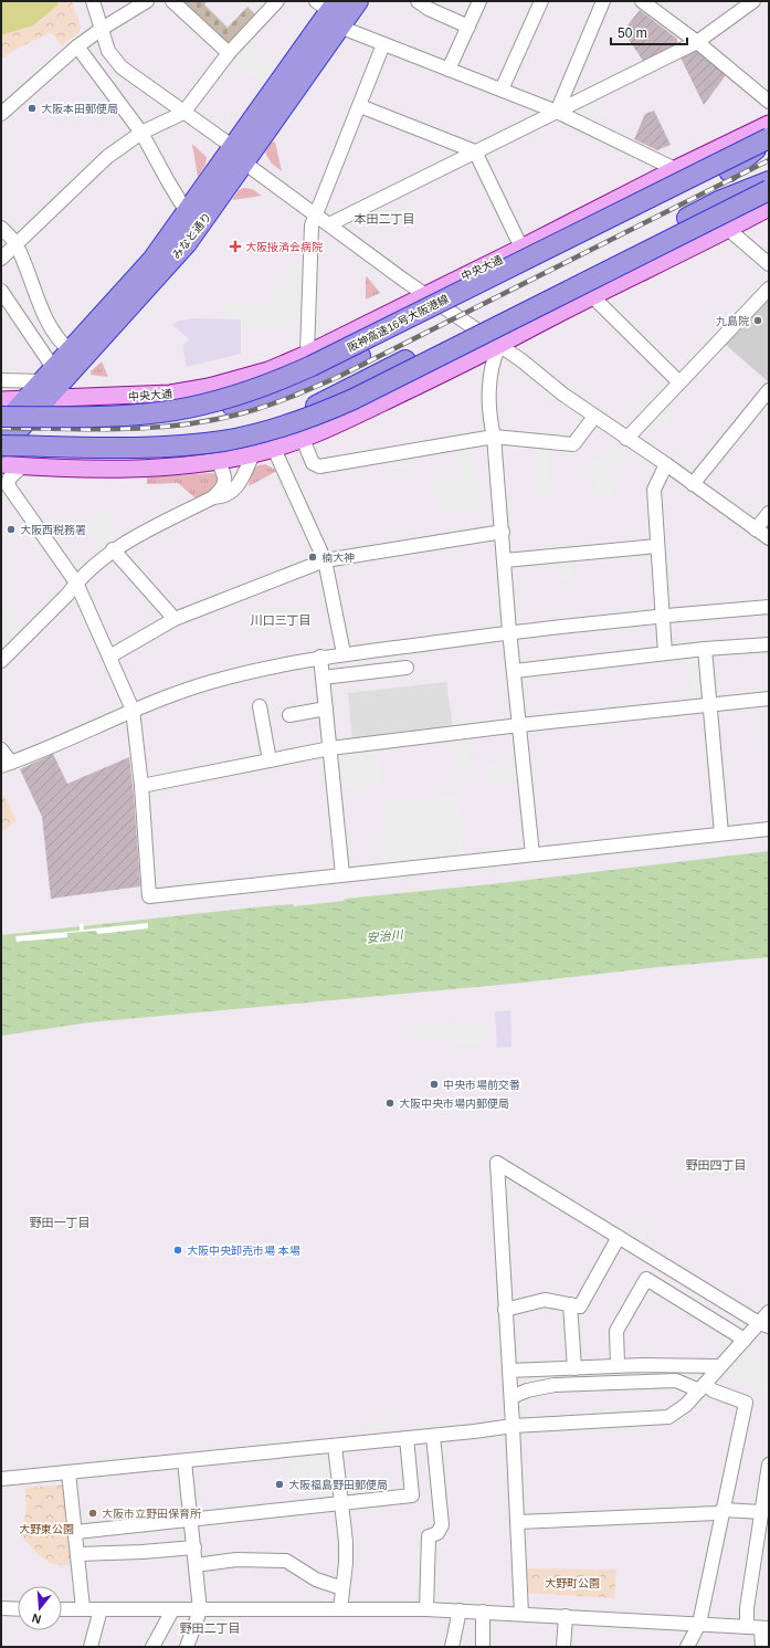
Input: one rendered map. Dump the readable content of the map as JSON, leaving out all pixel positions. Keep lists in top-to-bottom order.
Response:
{
  "streets": {
    "highway": ["みなと通り", "阪神高速16号大阪港線"],
    "main road": ["中央大通"]
  },
  "crossings": [
    ["みなと通り", "中央大通"]
  ],
  "districts": [
    "本田二丁目",
    "川口三丁目",
    "野田四丁目",
    "野田一丁目",
    "野田二丁目"
  ],
  "water": ["安治川"],
  "parks": ["大野東公園", "大野町公園"],
  "places": {
    "other": [
      "大阪本田郵便局",
      "九島院",
      "大阪西税務署",
      "楠大神",
      "中央市場前交番",
      "大阪中央市場内郵便局",
      "大阪中央卸売市場 本場",
      "大阪福島野田郵便局",
      "大阪市立野田保育所"
    ],
    "health": ["大阪掖済会病院"]
  },
  "scale_bar": "50 m",
  "north": "bottom"
}
